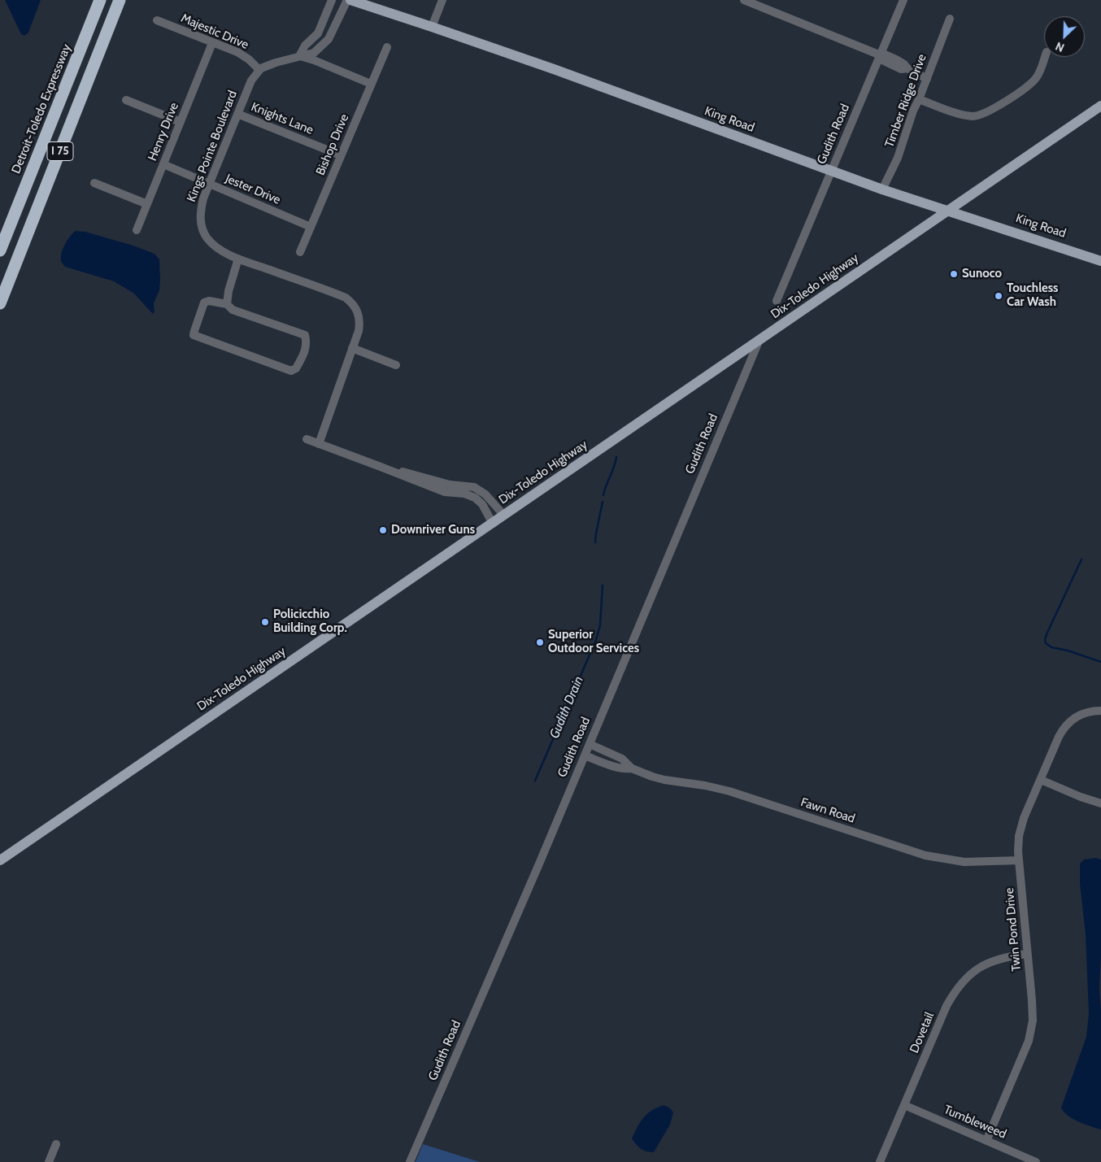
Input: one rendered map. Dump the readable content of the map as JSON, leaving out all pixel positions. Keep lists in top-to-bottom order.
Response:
{
  "streets": {
    "highway": ["Detroit-Toledo Expressway", "I 75"],
    "main road": ["King Road", "Dix-Toledo Highway"],
    "street": [
      "Majestic Drive",
      "Timber Ridge Drive",
      "Knights Lane",
      "Henry Drive",
      "Gudith Road",
      "Bishop Drive",
      "Kings Pointe Boulevard",
      "Jester Drive",
      "Fawn Road",
      "Twin Pond Drive",
      "Dovetail",
      "Tumbleweed"
    ]
  },
  "crossings": [
    ["Majestic Drive", "Henry Drive"],
    ["Majestic Drive", "Kings Pointe Boulevard"],
    ["Timber Ridge Drive", "King Road"],
    ["Knights Lane", "Bishop Drive"],
    ["Knights Lane", "Kings Pointe Boulevard"],
    ["King Road", "Gudith Road"],
    ["King Road", "Dix-Toledo Highway"],
    ["Henry Drive", "Jester Drive"],
    ["Gudith Road", "Dix-Toledo Highway"],
    ["Gudith Road", "Fawn Road"],
    ["Bishop Drive", "Jester Drive"],
    ["Kings Pointe Boulevard", "Jester Drive"],
    ["Fawn Road", "Twin Pond Drive"],
    ["Twin Pond Drive", "Dovetail"],
    ["Twin Pond Drive", "Tumbleweed"],
    ["Dovetail", "Tumbleweed"]
  ],
  "water": ["Gudith Drain"],
  "places": [
    "Sunoco",
    "Touchless Car Wash",
    "Downriver Guns",
    "Policicchio Building Corp.",
    "Superior Outdoor Services"
  ],
  "north": "bottom left"
}
